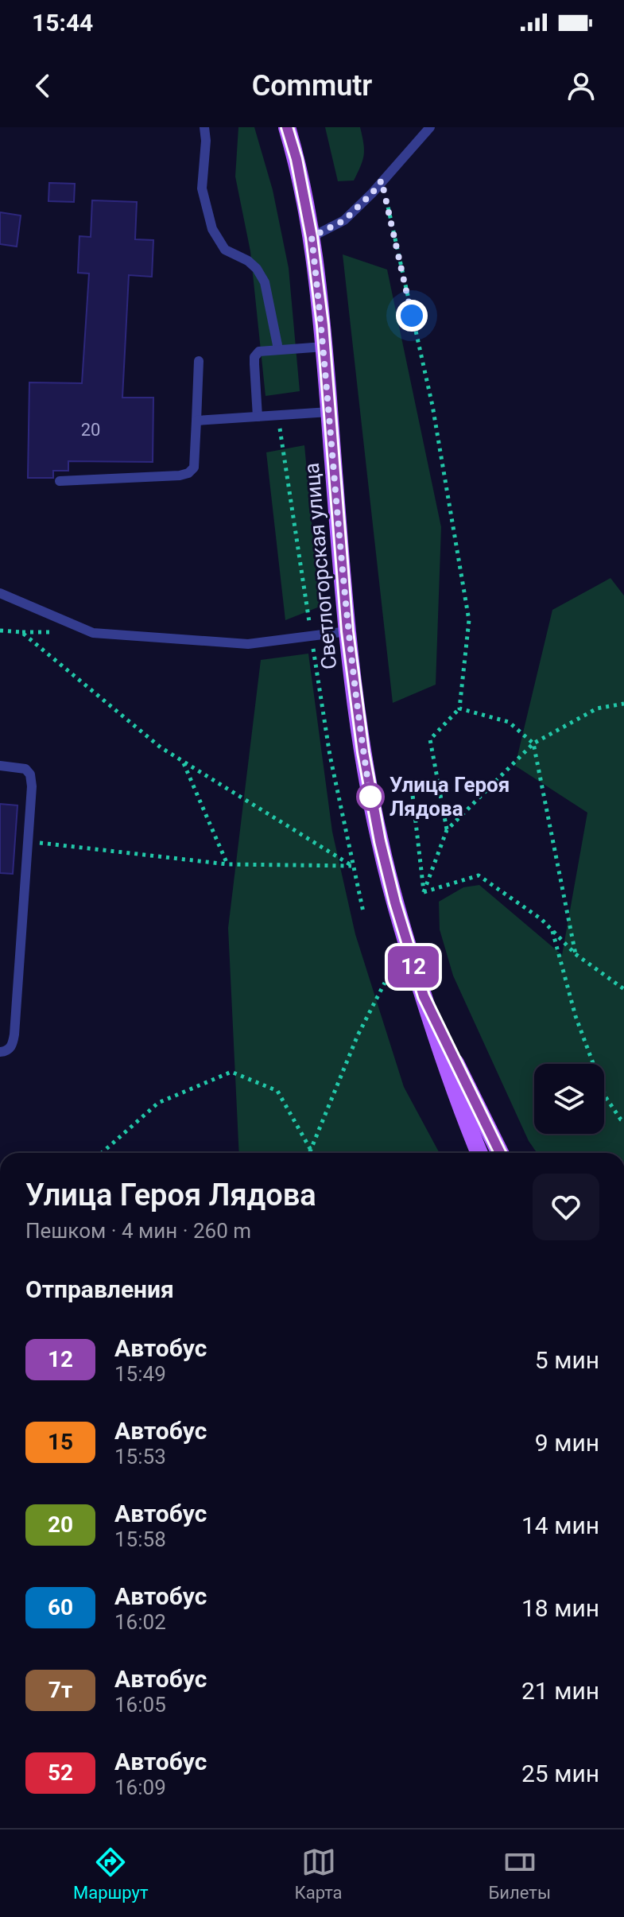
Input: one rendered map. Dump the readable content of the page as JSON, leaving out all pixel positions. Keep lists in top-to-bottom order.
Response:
{
  "streets": {
    "main road": ["Светлогорская улица"]
  },
  "places": ["Улица Героя Лядова"],
  "lines": ["bus line 12"],
  "house_numbers": ["20"],
  "page": {
    "status": "15:44",
    "header": "Commutr",
    "on_map": "12",
    "heading": [
      ["Улица Героя Лядова", "Пешком · 4 мин · 260 m"],
      "Отправления"
    ],
    "list": [
      {
        "mark": "12",
        "name": "Автобус",
        "note": "15:49",
        "value": "5 мин"
      },
      {
        "mark": "15",
        "name": "Автобус",
        "note": "15:53",
        "value": "9 мин"
      },
      {
        "mark": "20",
        "name": "Автобус",
        "note": "15:58",
        "value": "14 мин"
      },
      {
        "mark": "60",
        "name": "Автобус",
        "note": "16:02",
        "value": "18 мин"
      },
      {
        "mark": "7т",
        "name": "Автобус",
        "note": "16:05",
        "value": "21 мин"
      },
      {
        "mark": "52",
        "name": "Автобус",
        "note": "16:09",
        "value": "25 мин"
      }
    ],
    "tabs": ["Маршрут", "Карта", "Билеты"]
  }
}
